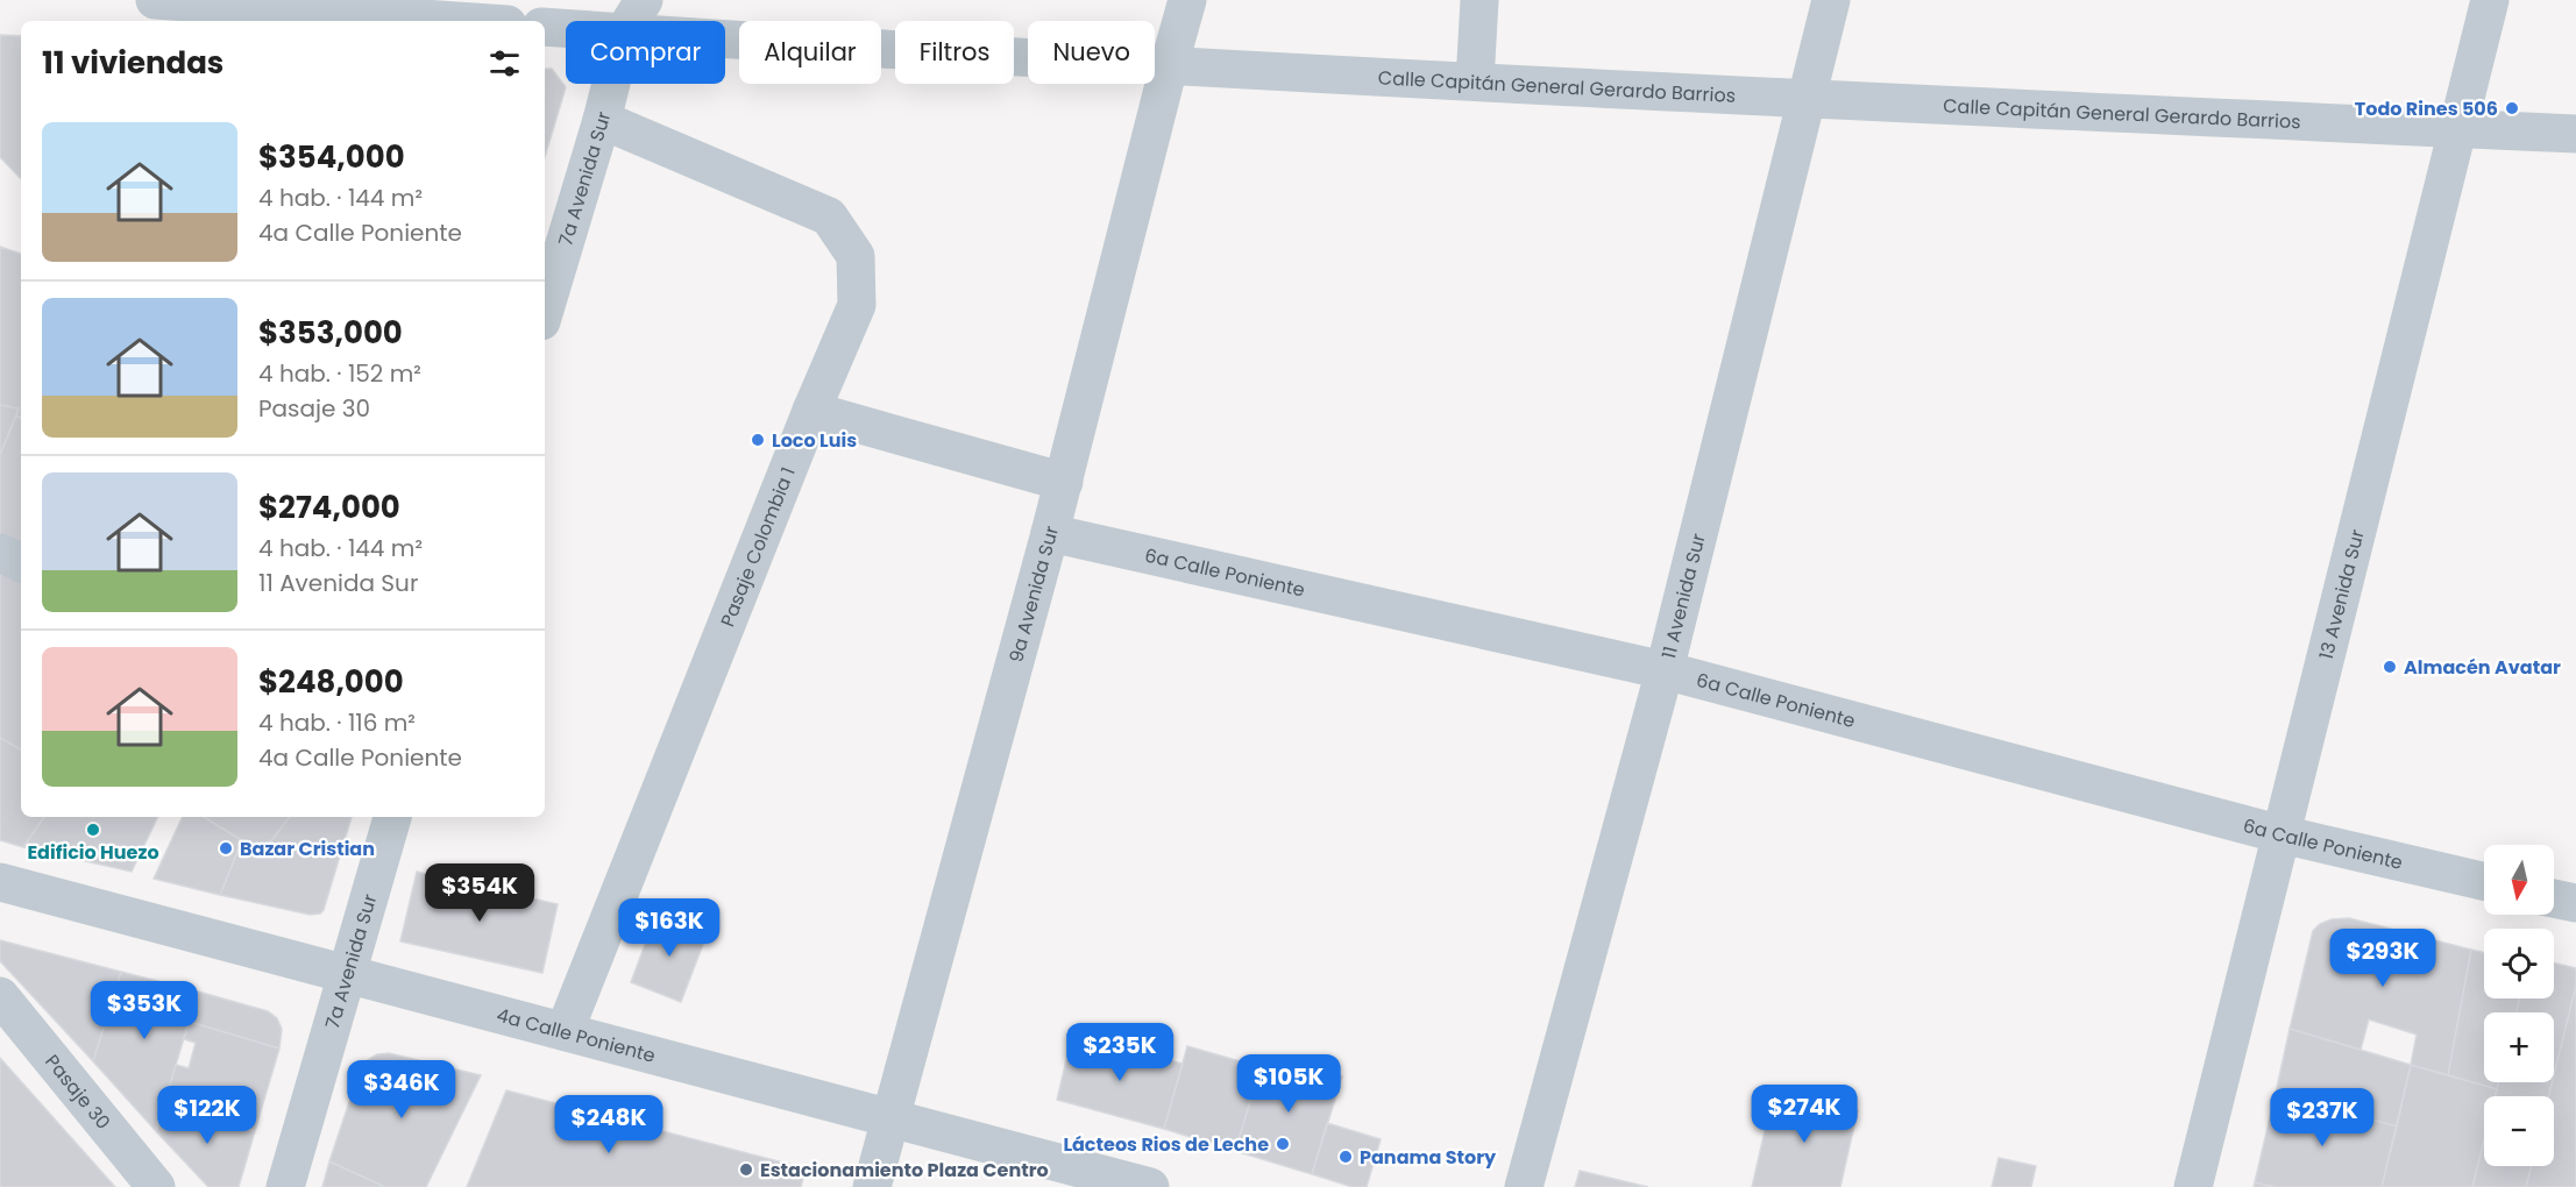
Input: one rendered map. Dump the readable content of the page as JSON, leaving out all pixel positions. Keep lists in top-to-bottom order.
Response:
{
  "streets": {
    "street": [
      "Calle Capitán General Gerardo Barrios",
      "7a Avenida Sur",
      "Pasaje Colombia 1",
      "6a Calle Poniente",
      "13 Avenida Sur",
      "9a Avenida Sur",
      "11 Avenida Sur",
      "4a Calle Poniente",
      "Pasaje 30"
    ]
  },
  "crossings": [
    ["Calle Capitán General Gerardo Barrios", "13 Avenida Sur"],
    ["Calle Capitán General Gerardo Barrios", "9a Avenida Sur"],
    ["Calle Capitán General Gerardo Barrios", "11 Avenida Sur"],
    ["7a Avenida Sur", "Pasaje Colombia 1"],
    ["7a Avenida Sur", "4a Calle Poniente"],
    ["Pasaje Colombia 1", "4a Calle Poniente"],
    ["6a Calle Poniente", "13 Avenida Sur"],
    ["6a Calle Poniente", "9a Avenida Sur"],
    ["6a Calle Poniente", "11 Avenida Sur"],
    ["9a Avenida Sur", "4a Calle Poniente"]
  ],
  "places": [
    "Todo Rines 506",
    "Loco Luis",
    "Almacén Avatar",
    "Edificio Huezo",
    "Bazar Cristian",
    "Lácteos Rios de Leche",
    "Panama Story",
    "Estacionamiento Plaza Centro"
  ],
  "north": "bottom",
  "page": {
    "chip": [
      "Comprar",
      "Alquilar",
      "Filtros",
      "Nuevo"
    ],
    "heading": "11 viviendas",
    "list": [
      {
        "name": "$354,000",
        "note": "4 hab. · 144 m² · 4a Calle Poniente"
      },
      {
        "name": "$353,000",
        "note": "4 hab. · 152 m² · Pasaje 30"
      },
      {
        "name": "$274,000",
        "note": "4 hab. · 144 m² · 11 Avenida Sur"
      },
      {
        "name": "$248,000",
        "note": "4 hab. · 116 m² · 4a Calle Poniente"
      }
    ],
    "map_buttons": ["+", "−"],
    "price": [
      "$354K",
      "$163K",
      "$293K",
      "$353K",
      "$235K",
      "$105K",
      "$346K",
      "$274K",
      "$122K",
      "$237K",
      "$248K"
    ]
  }
}
